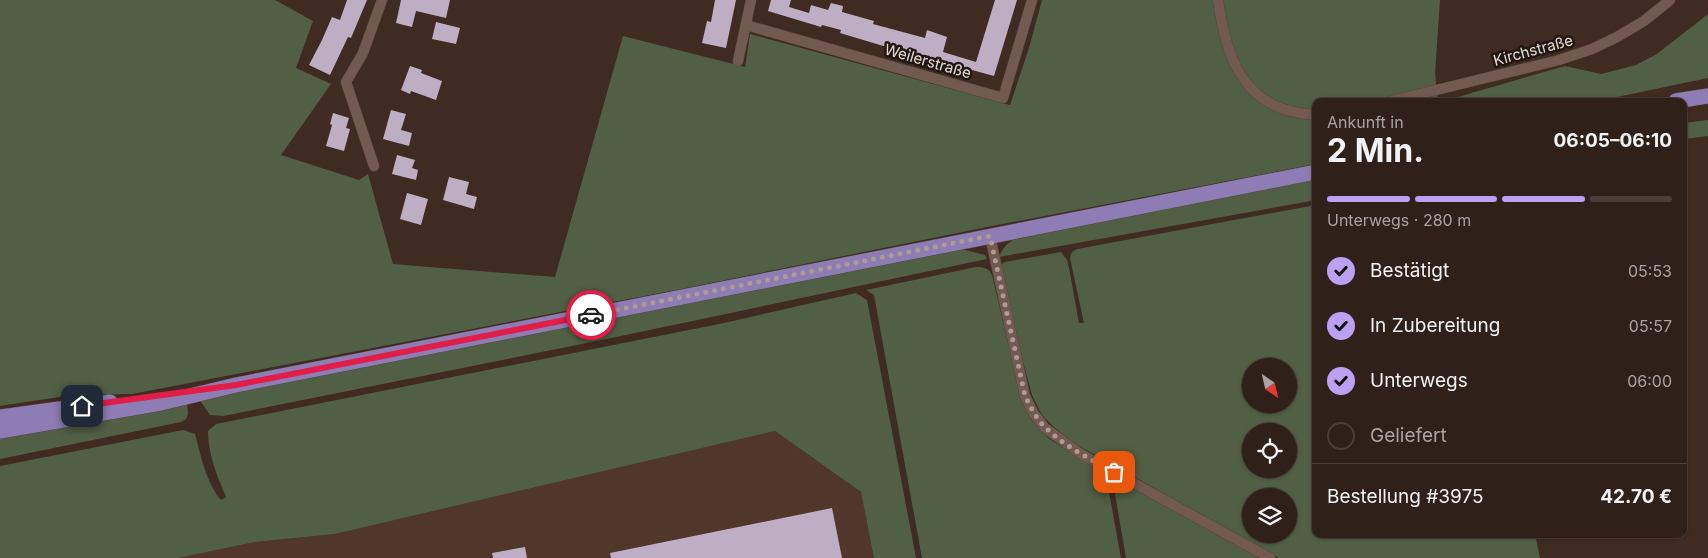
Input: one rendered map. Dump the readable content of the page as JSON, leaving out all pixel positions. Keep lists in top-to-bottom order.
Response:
{
  "streets": {
    "street": ["Kirchstraße", "Weilerstraße"]
  },
  "north": "bottom right",
  "page": {
    "heading": ["2 Min.", "Ankunft in", "06:05–06:10"],
    "panel": ["Bestellung #3975", "42.70 €"],
    "bar": "Unterwegs · 280 m",
    "list": [
      ["Bestätigt", "05:53"],
      ["In Zubereitung", "05:57"],
      ["Unterwegs", "06:00"],
      "Geliefert"
    ]
  }
}
